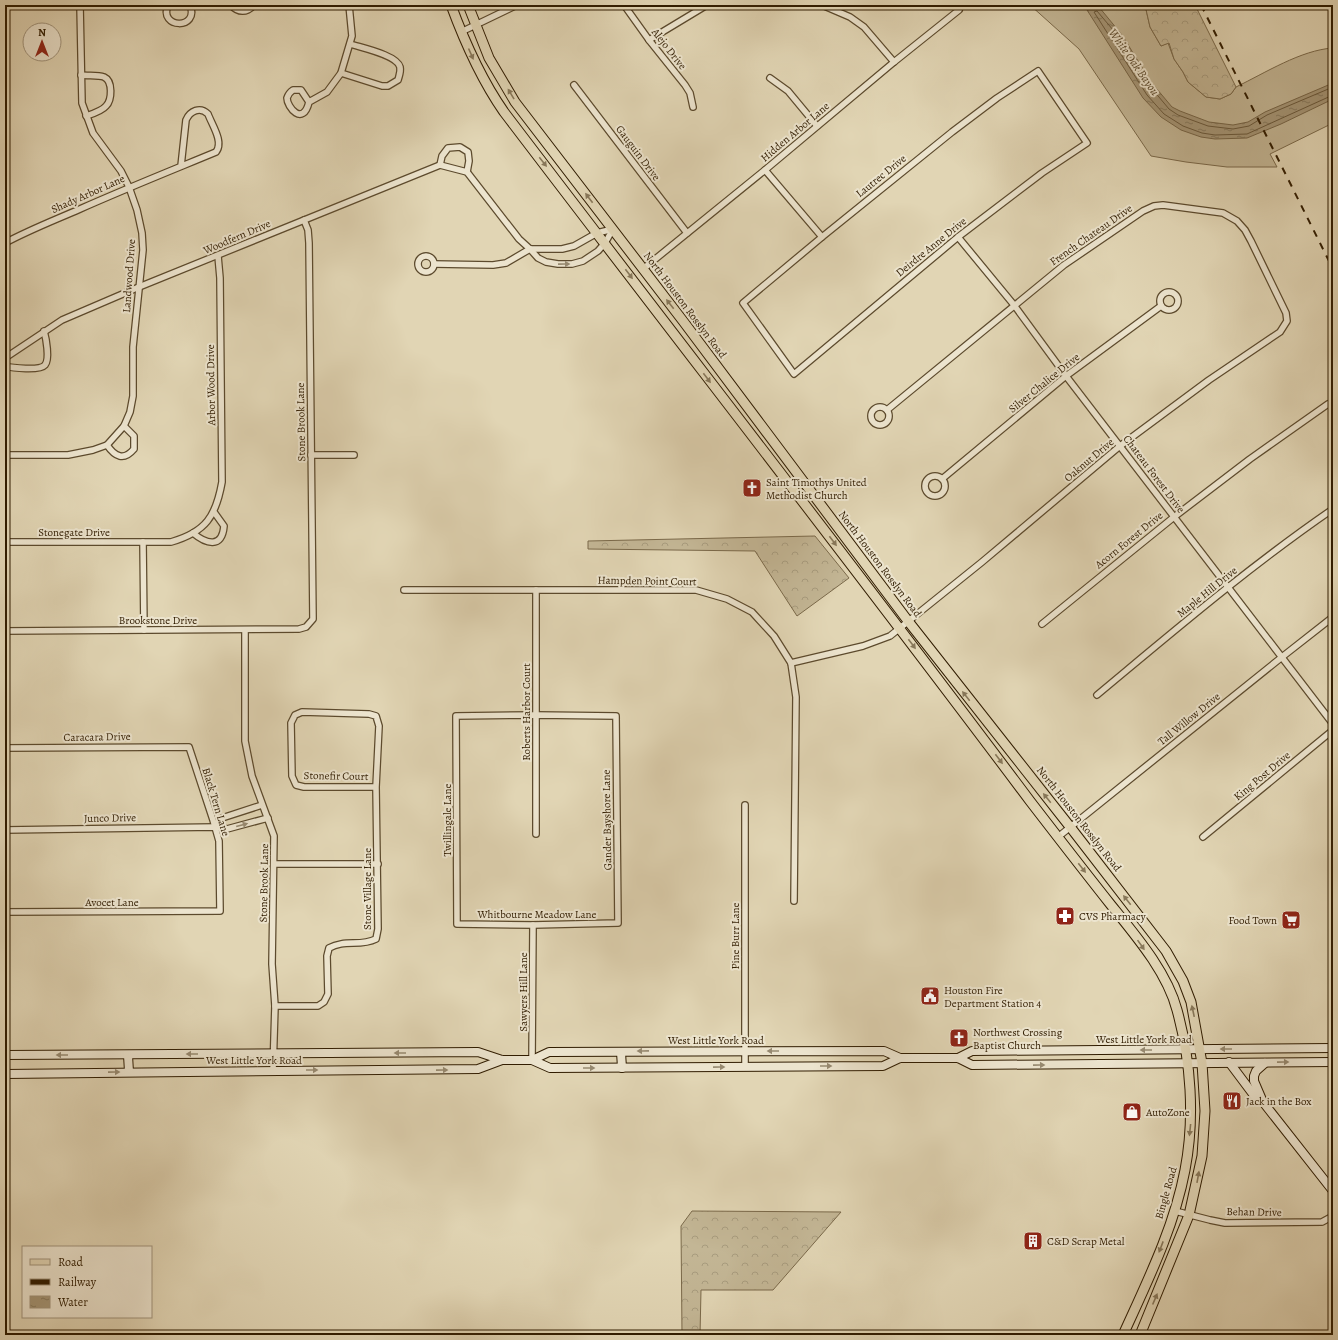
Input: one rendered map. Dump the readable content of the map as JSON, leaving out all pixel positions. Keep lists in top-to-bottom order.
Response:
{
  "streets": {
    "main road": ["North Houston Rosslyn Road", "West Little York Road", "Bingle Road"],
    "street": [
      "Alejo Drive",
      "Hidden Arbor Lane",
      "Gauguin Drive",
      "Lautrec Drive",
      "Shady Arbor Lane",
      "French Chateau Drive",
      "Woodfern Drive",
      "Deirdre Anne Drive",
      "Landwood Drive",
      "Silver Chalice Drive",
      "Arbor Wood Drive",
      "Stone Brook Lane",
      "Oaknut Drive",
      "Chateau Forest Drive",
      "Stonegate Drive",
      "Acorn Forest Drive",
      "Hampden Point Court",
      "Maple Hill Drive",
      "Brookstone Drive",
      "Roberts Harbor Court",
      "Tall Willow Drive",
      "Caracara Drive",
      "Stonefir Court",
      "King Post Drive",
      "Black Tern Lane",
      "Junco Drive",
      "Twillingale Lane",
      "Gander Bayshore Lane",
      "Stone Village Lane",
      "Avocet Lane",
      "Whitbourne Meadow Lane",
      "Pine Burr Lane",
      "Sawyers Hill Lane",
      "Behan Drive"
    ]
  },
  "crossings": [
    ["Hidden Arbor Lane", "Gauguin Drive"],
    ["Hidden Arbor Lane", "North Houston Rosslyn Road"],
    ["Lautrec Drive", "Deirdre Anne Drive"],
    ["Shady Arbor Lane", "Landwood Drive"],
    ["French Chateau Drive", "Oaknut Drive"],
    ["French Chateau Drive", "Chateau Forest Drive"],
    ["Woodfern Drive", "Landwood Drive"],
    ["Woodfern Drive", "Arbor Wood Drive"],
    ["Woodfern Drive", "Stone Brook Lane"],
    ["Deirdre Anne Drive", "Chateau Forest Drive"],
    ["North Houston Rosslyn Road", "Oaknut Drive"],
    ["North Houston Rosslyn Road", "Tall Willow Drive"],
    ["North Houston Rosslyn Road", "West Little York Road"],
    ["North Houston Rosslyn Road", "Bingle Road"],
    ["Silver Chalice Drive", "Chateau Forest Drive"],
    ["Arbor Wood Drive", "Stonegate Drive"],
    ["Stone Brook Lane", "Brookstone Drive"],
    ["Stone Brook Lane", "Junco Drive"],
    ["Stone Brook Lane", "Stone Village Lane"],
    ["Stone Brook Lane", "West Little York Road"],
    ["Oaknut Drive", "Chateau Forest Drive"],
    ["Oaknut Drive", "Hampden Point Court"],
    ["Chateau Forest Drive", "Acorn Forest Drive"],
    ["Chateau Forest Drive", "Maple Hill Drive"],
    ["Chateau Forest Drive", "Tall Willow Drive"],
    ["Hampden Point Court", "Roberts Harbor Court"],
    ["Roberts Harbor Court", "Twillingale Lane"],
    ["Roberts Harbor Court", "Gander Bayshore Lane"],
    ["Caracara Drive", "Black Tern Lane"],
    ["Stonefir Court", "Stone Village Lane"],
    ["Black Tern Lane", "Junco Drive"],
    ["Black Tern Lane", "Avocet Lane"],
    ["Twillingale Lane", "Gander Bayshore Lane"],
    ["Twillingale Lane", "Whitbourne Meadow Lane"],
    ["Gander Bayshore Lane", "Whitbourne Meadow Lane"],
    ["Whitbourne Meadow Lane", "Sawyers Hill Lane"],
    ["Pine Burr Lane", "West Little York Road"],
    ["Sawyers Hill Lane", "West Little York Road"],
    ["West Little York Road", "Bingle Road"],
    ["Bingle Road", "Behan Drive"]
  ],
  "water": ["White Oak Bayou"],
  "places": {
    "church": ["Saint Timothys United Methodist Church", "Northwest Crossing Baptist Church"],
    "pharmacy": ["CVS Pharmacy"],
    "supermarket": ["Food Town"],
    "public building": ["Houston Fire Department Station 4"],
    "restaurant": ["Jack in the Box"],
    "shop": ["AutoZone"],
    "building": ["C&D Scrap Metal"]
  },
  "legend": ["Road", "Railway", "Water"],
  "north": "top"
}
